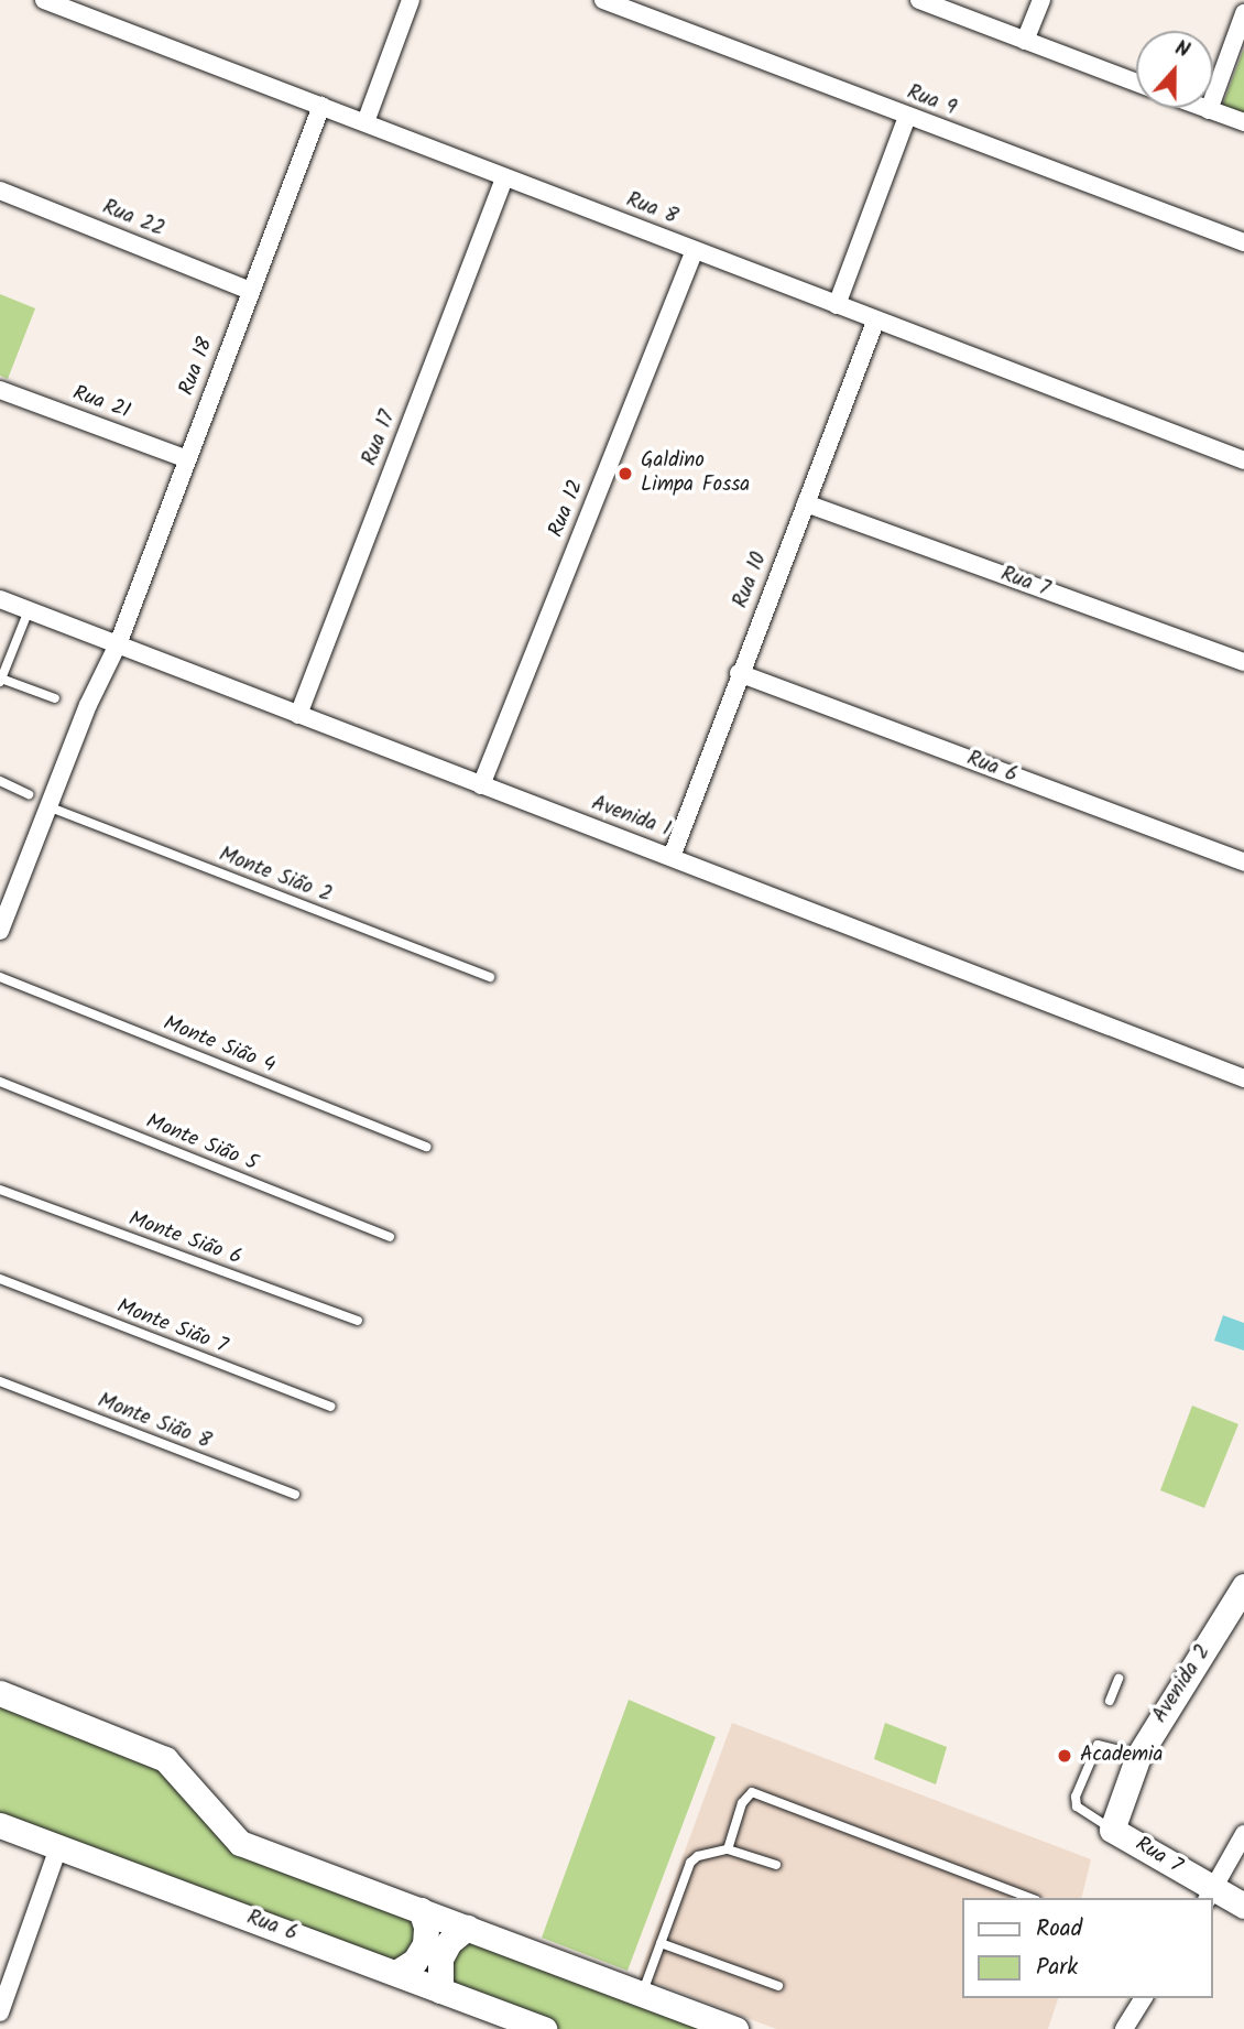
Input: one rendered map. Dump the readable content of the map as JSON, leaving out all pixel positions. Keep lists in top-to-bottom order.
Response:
{
  "streets": {
    "street": [
      "Rua 9",
      "Rua 8",
      "Rua 22",
      "Rua 18",
      "Rua 21",
      "Rua 17",
      "Rua 12",
      "Rua 10",
      "Rua 7",
      "Rua 6",
      "Avenida 1",
      "Avenida 2"
    ],
    "lane": [
      "Monte Sião 2",
      "Monte Sião 4",
      "Monte Sião 5",
      "Monte Sião 6",
      "Monte Sião 7",
      "Monte Sião 8"
    ]
  },
  "crossings": [
    ["Rua 8", "Rua 18"],
    ["Rua 8", "Rua 17"],
    ["Rua 8", "Rua 12"],
    ["Rua 8", "Rua 10"],
    ["Rua 22", "Rua 18"],
    ["Rua 18", "Rua 21"],
    ["Rua 18", "Avenida 1"],
    ["Rua 18", "Monte Sião 2"],
    ["Rua 17", "Avenida 1"],
    ["Rua 12", "Avenida 1"],
    ["Rua 10", "Rua 7"],
    ["Rua 10", "Rua 6"],
    ["Rua 10", "Avenida 1"],
    ["Rua 7", "Avenida 2"]
  ],
  "places": ["Galdino Limpa Fossa", "Academia"],
  "legend": ["Road", "Park"],
  "north": "top"
}
